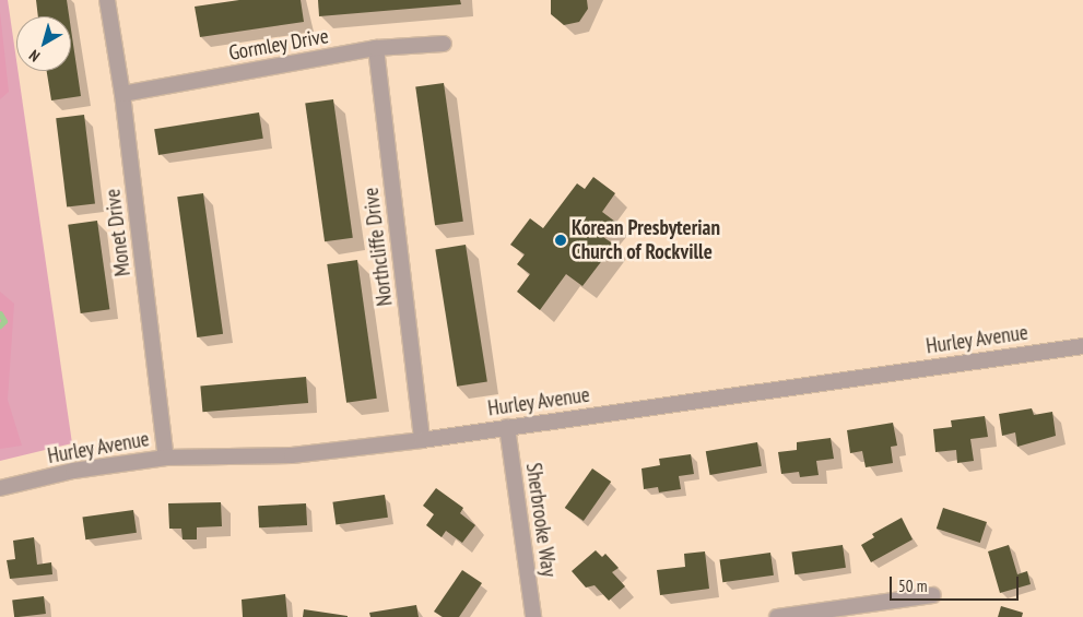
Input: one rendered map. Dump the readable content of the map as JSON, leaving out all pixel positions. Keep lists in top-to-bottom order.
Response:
{
  "streets": {
    "street": [
      "Gormley Drive",
      "Monet Drive",
      "Northcliffe Drive",
      "Hurley Avenue",
      "Sherbrooke Way"
    ]
  },
  "crossings": [
    ["Gormley Drive", "Monet Drive"],
    ["Gormley Drive", "Northcliffe Drive"],
    ["Monet Drive", "Hurley Avenue"],
    ["Northcliffe Drive", "Hurley Avenue"],
    ["Hurley Avenue", "Sherbrooke Way"]
  ],
  "places": ["Korean Presbyterian Church of Rockville"],
  "scale_bar": "50 m",
  "north": "bottom left"
}
